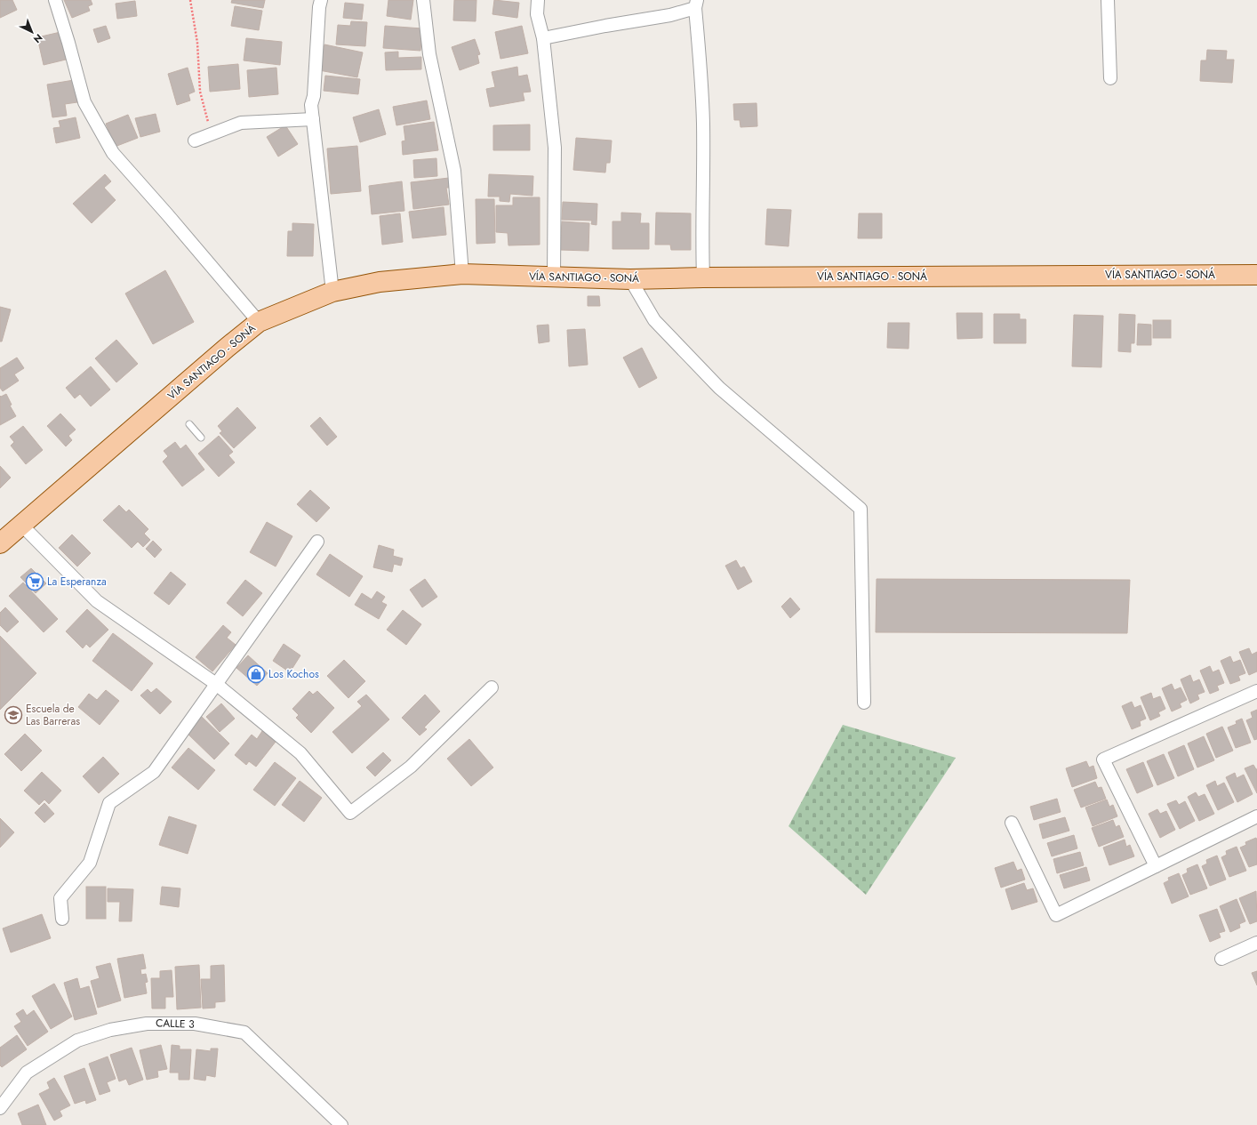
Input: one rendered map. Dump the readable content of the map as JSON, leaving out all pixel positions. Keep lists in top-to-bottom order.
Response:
{
  "streets": {
    "main road": ["VÍA SANTIAGO - SONÁ"],
    "street": ["CALLE 3"]
  },
  "places": {
    "supermarket": ["La Esperanza"],
    "shop": ["Los Kochos"],
    "school or university": ["Escuela de Las Barreras"]
  },
  "north": "bottom right"
}
